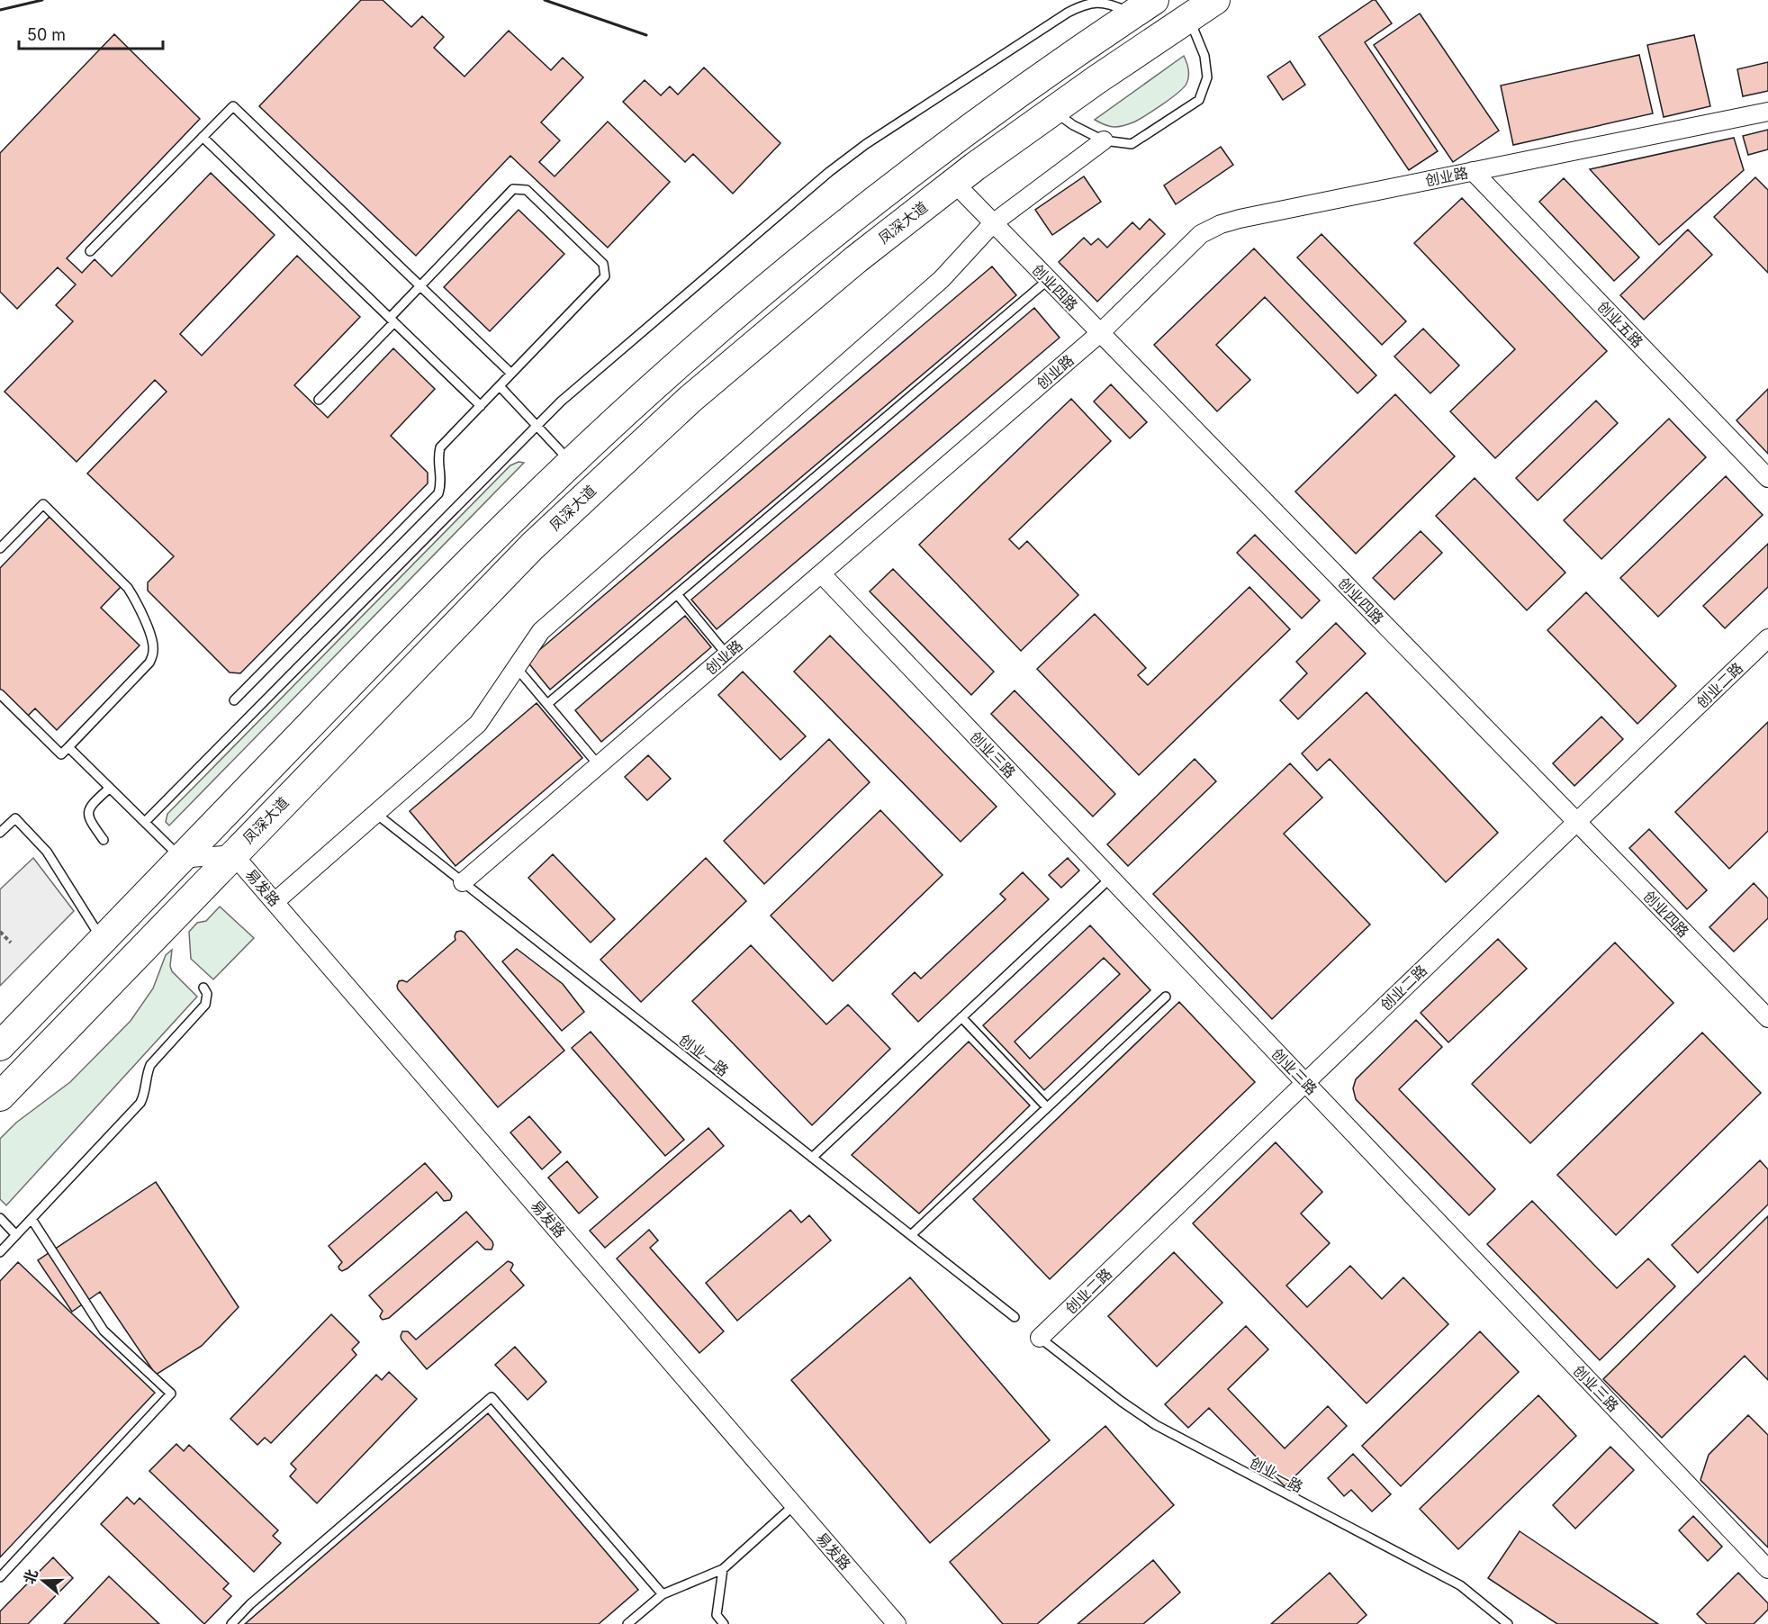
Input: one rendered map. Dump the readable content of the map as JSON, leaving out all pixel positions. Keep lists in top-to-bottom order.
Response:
{
  "streets": {
    "highway": ["凤深大道"],
    "street": [
      "创业路",
      "创业四路",
      "创业五路",
      "创业二路",
      "创业三路",
      "易发路"
    ],
    "lane": ["创业一路"]
  },
  "crossings": [
    ["创业路", "创业四路"],
    ["创业路", "创业五路"],
    ["创业路", "创业三路"],
    ["创业路", "创业一路"],
    ["凤深大道", "创业四路"],
    ["凤深大道", "易发路"],
    ["创业四路", "创业二路"],
    ["创业二路", "创业三路"],
    ["创业二路", "创业一路"]
  ],
  "scale_bar": "50 m",
  "north": "left"
}
